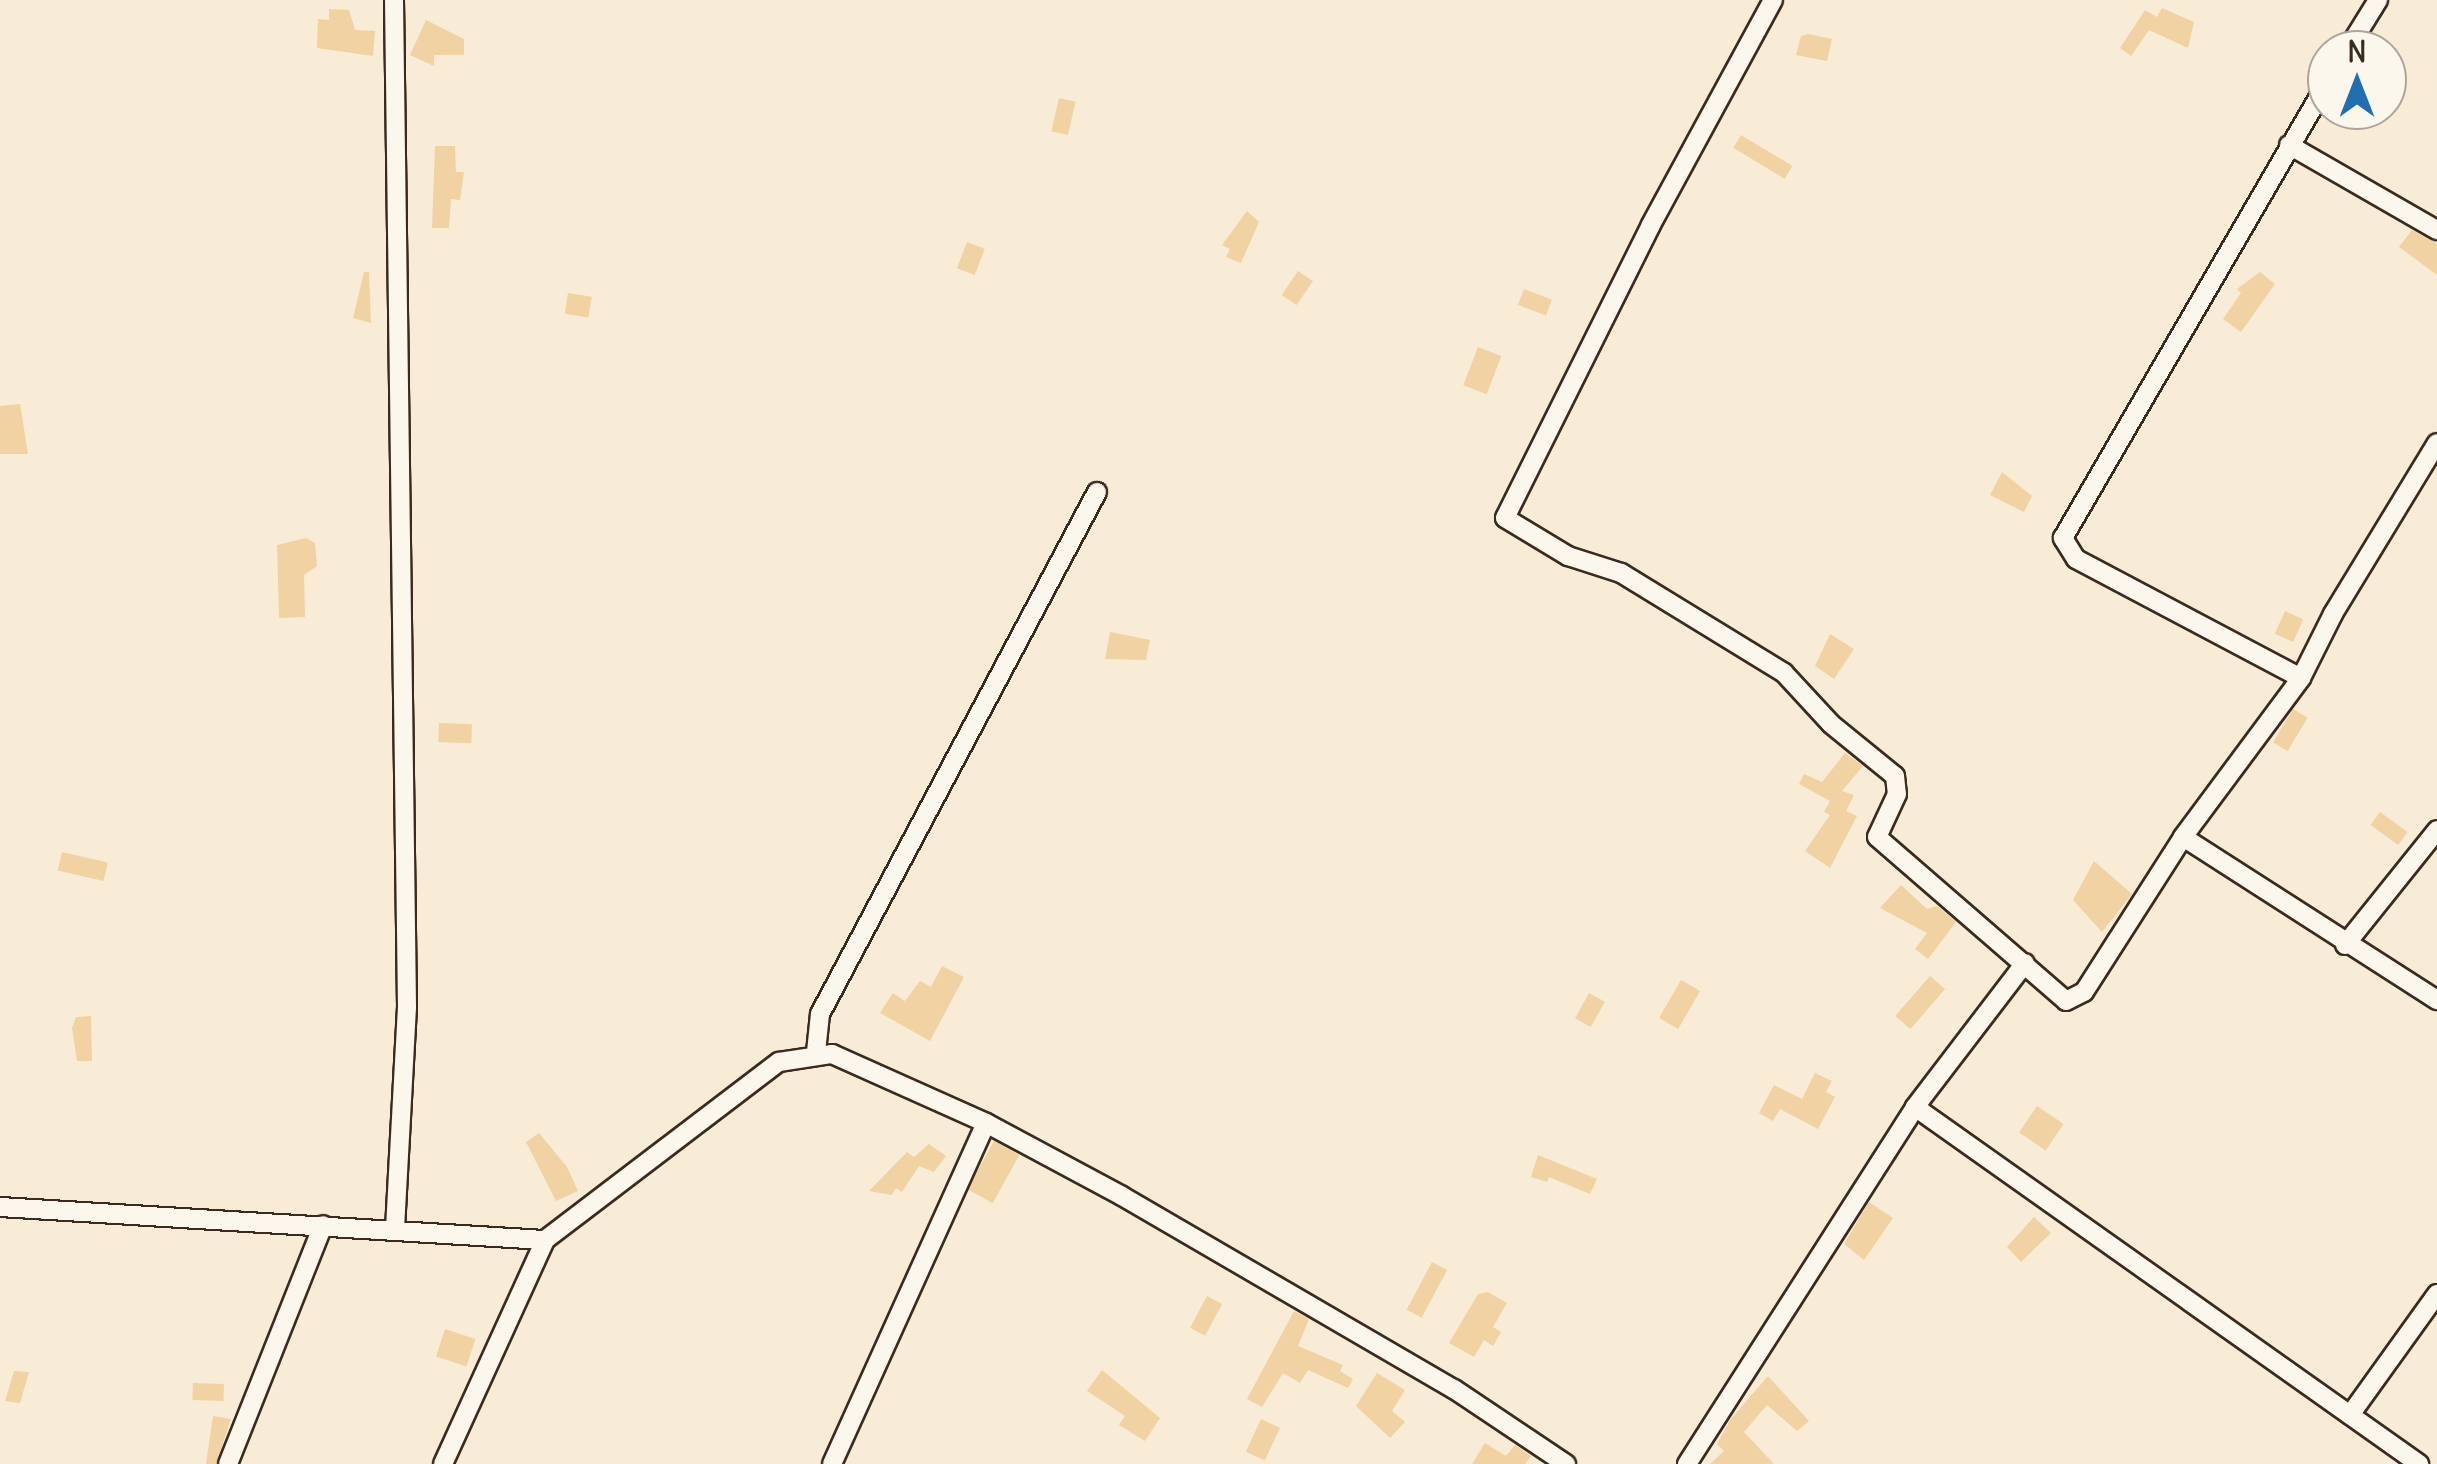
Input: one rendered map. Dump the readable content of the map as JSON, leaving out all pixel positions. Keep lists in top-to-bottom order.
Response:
{
  "north": "top"
}
